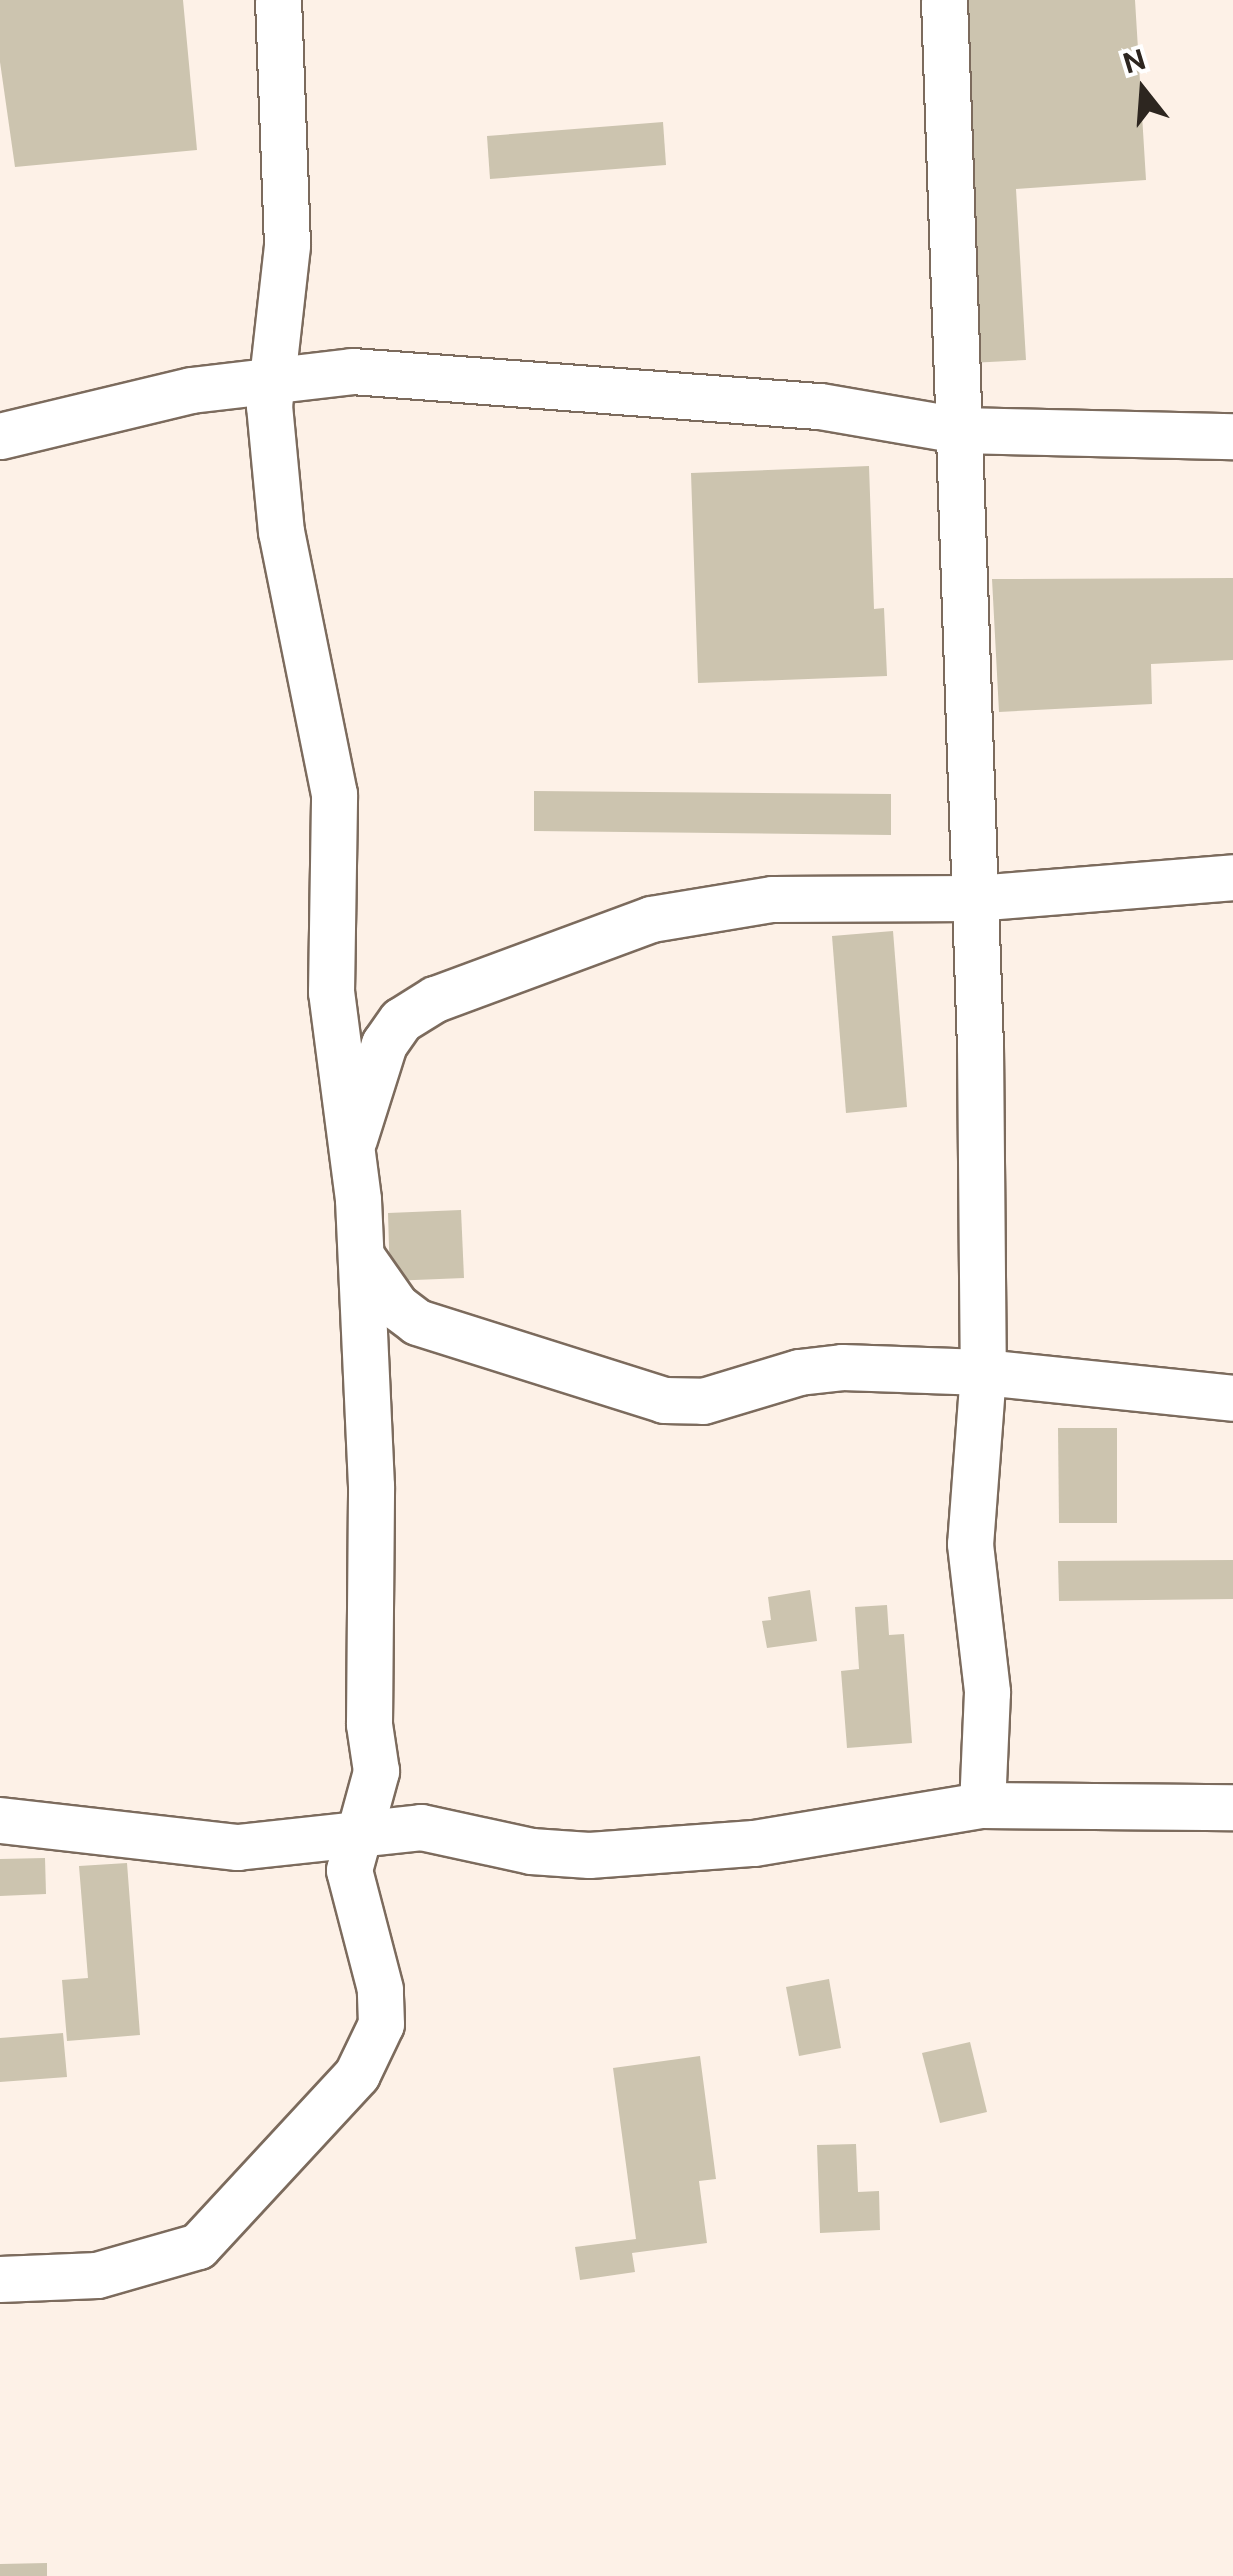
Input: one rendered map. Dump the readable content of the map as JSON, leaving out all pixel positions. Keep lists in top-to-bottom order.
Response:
{
  "north": "top"
}
